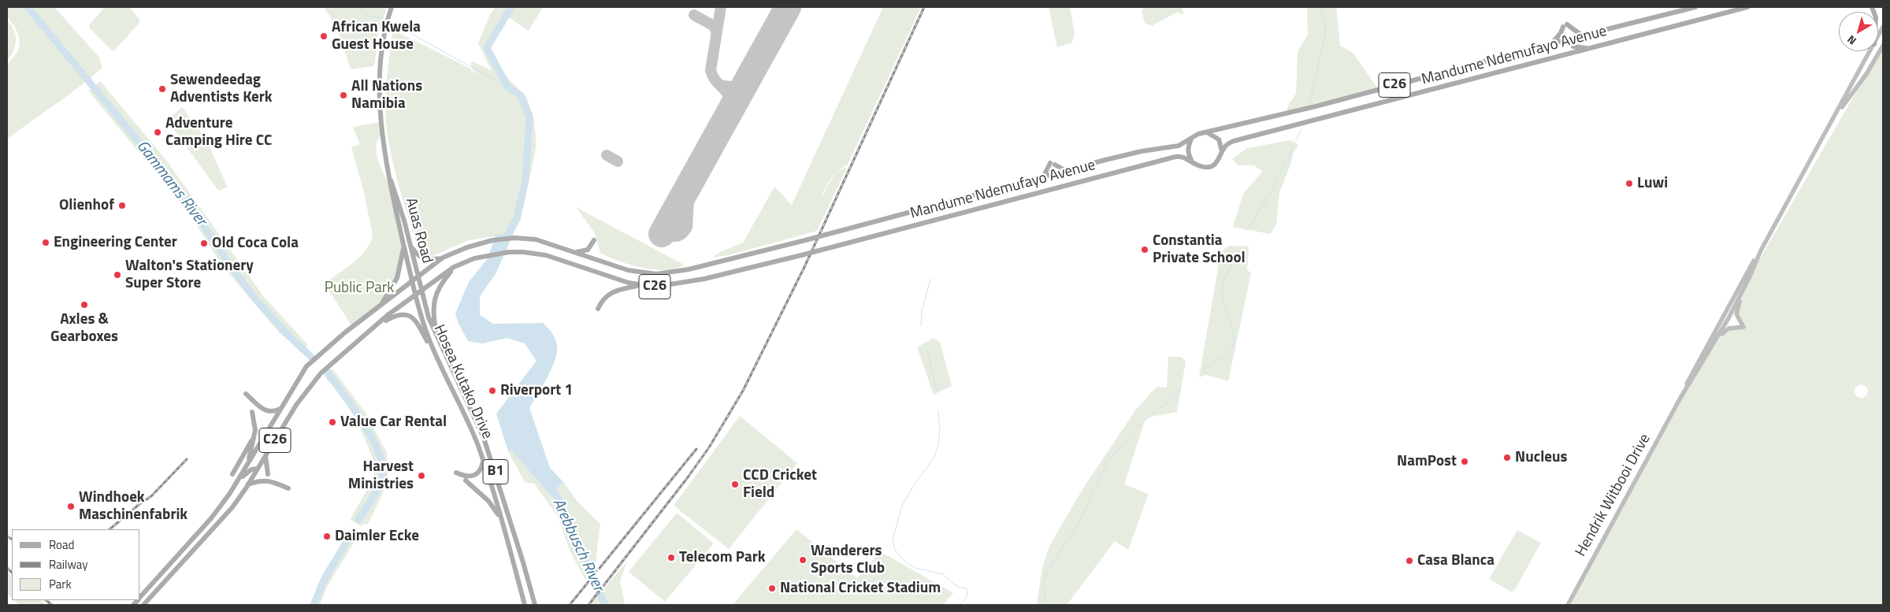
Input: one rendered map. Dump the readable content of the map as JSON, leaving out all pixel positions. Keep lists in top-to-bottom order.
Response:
{
  "streets": {
    "main road": [
      "Mandume Ndemufayo Avenue",
      "C26",
      "Auas Road",
      "Hosea Kutako Drive",
      "B1",
      "Hendrik Witbooi Drive"
    ]
  },
  "crossings": [
    ["Mandume Ndemufayo Avenue", "C26"],
    ["C26", "Auas Road"],
    ["C26", "Hosea Kutako Drive"],
    ["Auas Road", "Hosea Kutako Drive"]
  ],
  "water": ["Gammams River", "Arebbusch River"],
  "parks": ["Public Park"],
  "places": [
    "African Kwela Guest House",
    "Sewendeedag Adventists Kerk",
    "All Nations Namibia",
    "Adventure Camping Hire CC",
    "Luwi",
    "Olienhof",
    "Engineering Center",
    "Old Coca Cola",
    "Constantia Private School",
    "Walton's Stationery Super Store",
    "Axles & Gearboxes",
    "Riverport 1",
    "Value Car Rental",
    "Nucleus",
    "NamPost",
    "Harvest Ministries",
    "CCD Cricket Field",
    "Windhoek Maschinenfabrik",
    "Daimler Ecke",
    "Telecom Park",
    "Wanderers Sports Club",
    "Casa Blanca",
    "National Cricket Stadium"
  ],
  "legend": ["Road", "Railway", "Park"],
  "north": "bottom left"
}
